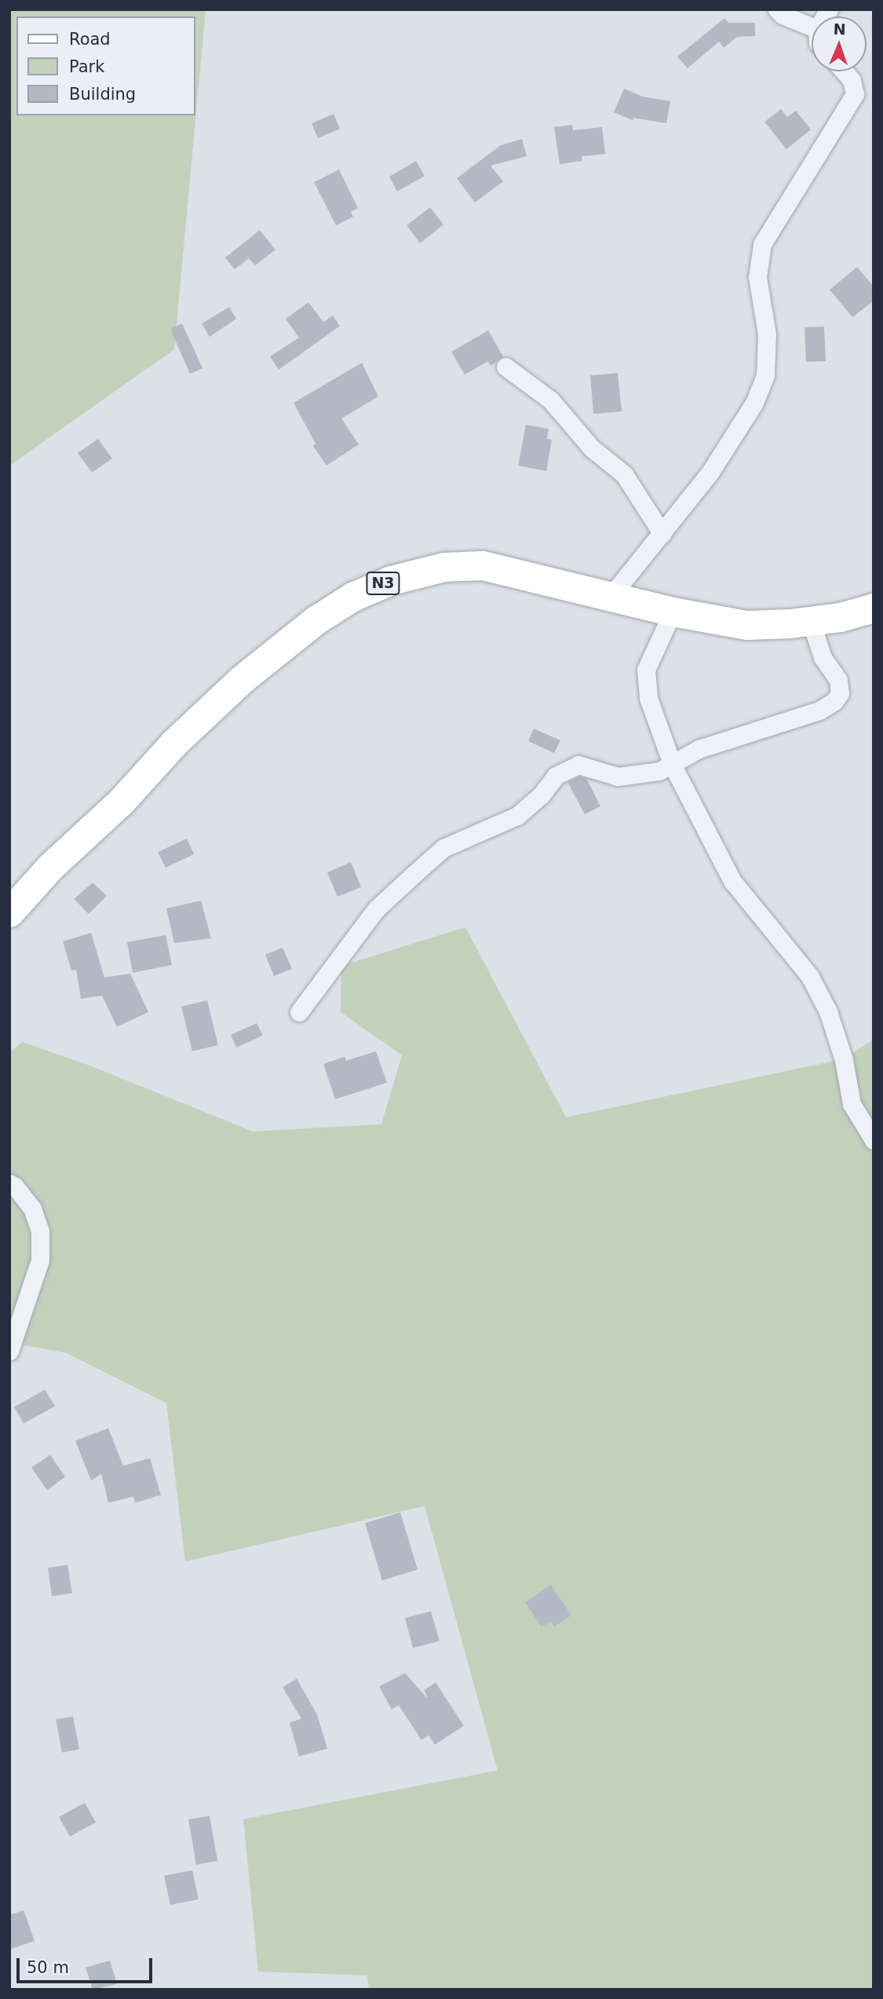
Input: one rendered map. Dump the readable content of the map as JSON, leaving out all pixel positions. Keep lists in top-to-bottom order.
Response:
{
  "streets": {
    "main road": ["N3"]
  },
  "legend": ["Road", "Park", "Building"],
  "scale_bar": "50 m",
  "north": "top"
}
